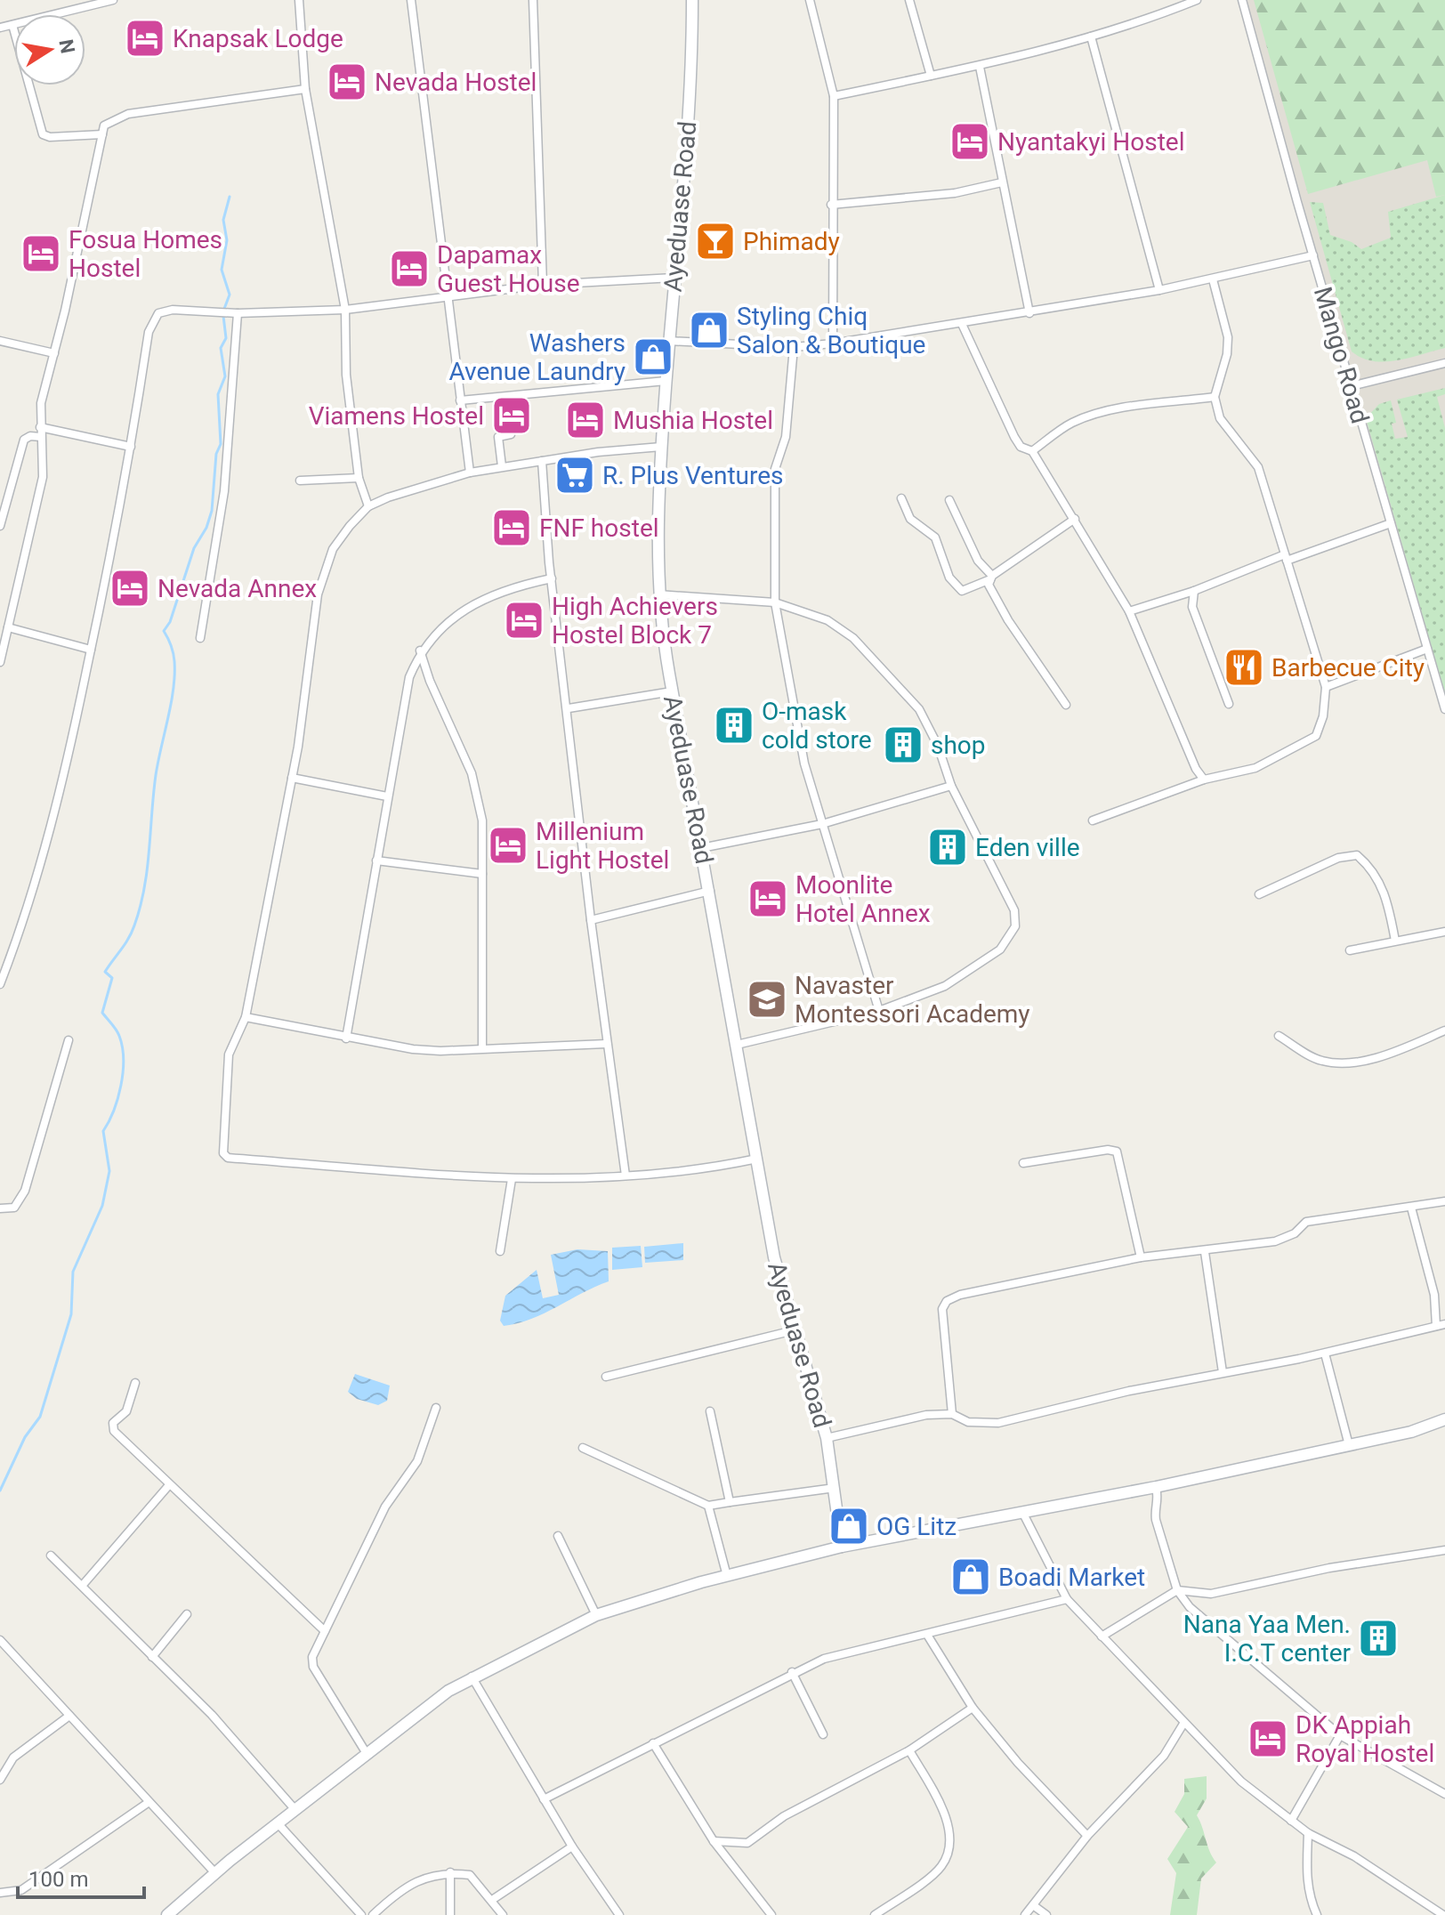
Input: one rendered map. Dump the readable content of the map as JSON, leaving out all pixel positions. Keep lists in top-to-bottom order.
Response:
{
  "streets": {
    "street": ["Ayeduase Road", "Mango Road"]
  },
  "places": {
    "hotel": [
      "Knapsak Lodge",
      "Nevada Hostel",
      "Nyantakyi Hostel",
      "Fosua Homes Hostel",
      "Dapamax Guest House",
      "Viamens Hostel",
      "Mushia Hostel",
      "FNF hostel",
      "Nevada Annex",
      "High Achievers Hostel Block 7",
      "Millenium Light Hostel",
      "Moonlite Hotel Annex",
      "DK Appiah Royal Hostel"
    ],
    "bar": ["Phimady"],
    "shop": [
      "Styling Chiq Salon & Boutique",
      "Washers Avenue Laundry",
      "OG Litz",
      "Boadi Market"
    ],
    "supermarket": ["R. Plus Ventures"],
    "restaurant": ["Barbecue City"],
    "building": [
      "O-mask cold store",
      "shop",
      "Eden ville",
      "Nana Yaa Men. I.C.T center"
    ],
    "school or university": ["Navaster Montessori Academy"]
  },
  "scale_bar": "100 m",
  "north": "right"
}
